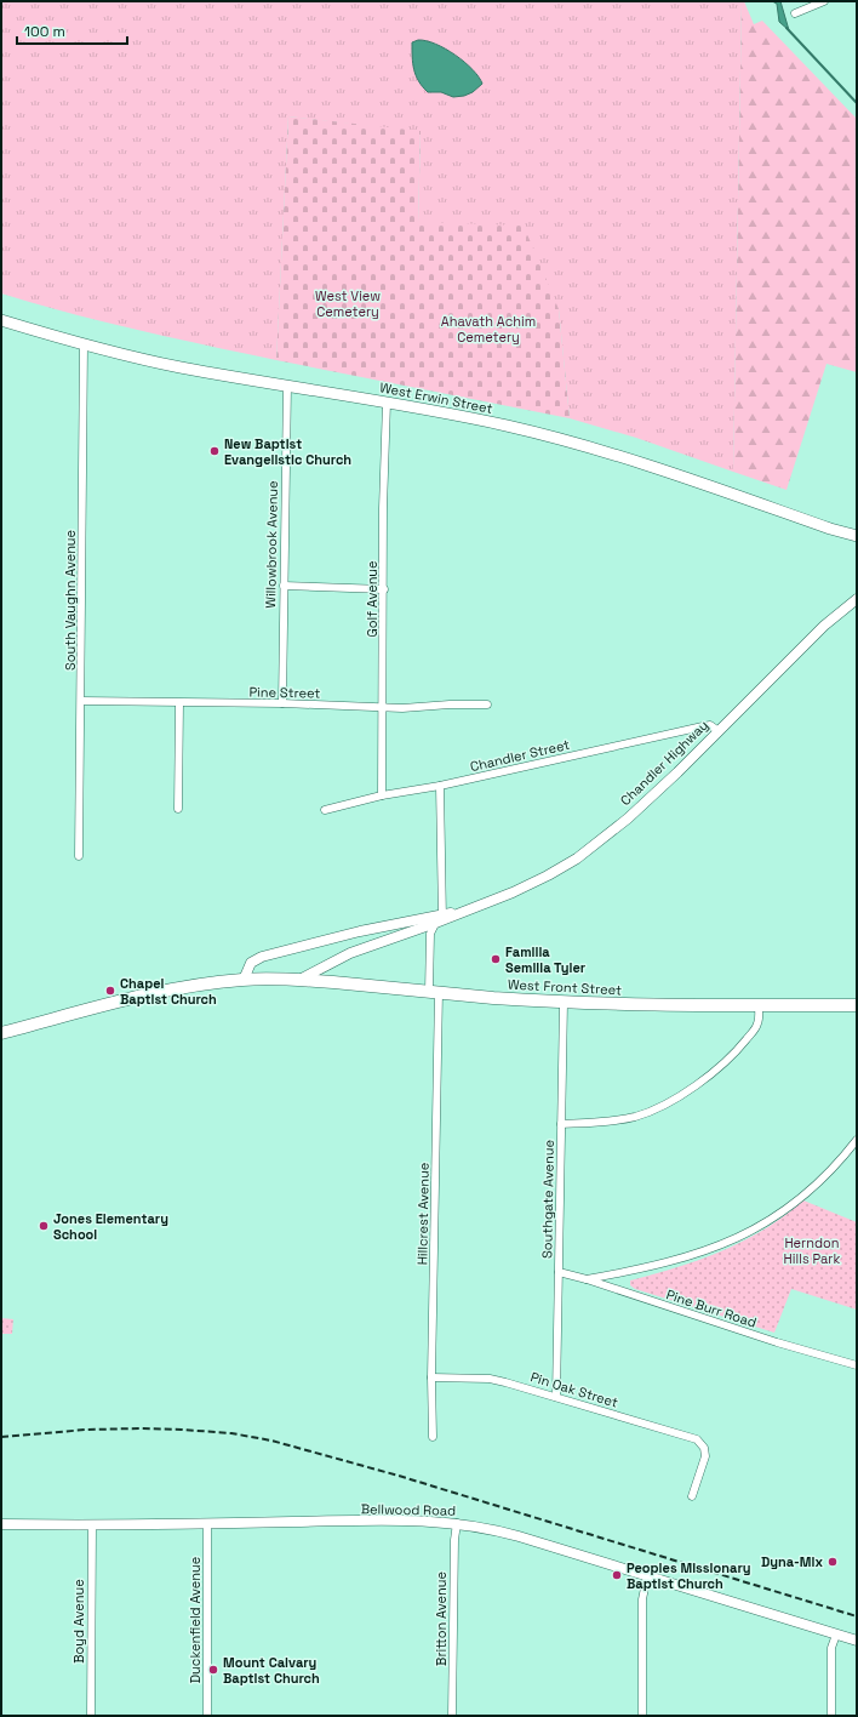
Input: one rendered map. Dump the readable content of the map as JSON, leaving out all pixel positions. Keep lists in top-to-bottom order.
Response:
{
  "streets": {
    "main road": ["West Erwin Street", "West Front Street"],
    "street": [
      "Willowbrook Avenue",
      "Golf Avenue",
      "South Vaughn Avenue",
      "Pine Street",
      "Chandler Street",
      "Chandler Highway",
      "Southgate Avenue",
      "Hillcrest Avenue",
      "Pine Burr Road",
      "Pin Oak Street",
      "Bellwood Road",
      "Britton Avenue",
      "Duckenfield Avenue",
      "Boyd Avenue"
    ]
  },
  "crossings": [
    ["West Erwin Street", "Willowbrook Avenue"],
    ["West Erwin Street", "Golf Avenue"],
    ["West Erwin Street", "South Vaughn Avenue"],
    ["Willowbrook Avenue", "Pine Street"],
    ["Golf Avenue", "Pine Street"],
    ["Golf Avenue", "Chandler Street"],
    ["South Vaughn Avenue", "Pine Street"],
    ["Chandler Street", "Chandler Highway"],
    ["Chandler Street", "Hillcrest Avenue"],
    ["Chandler Highway", "West Front Street"],
    ["Chandler Highway", "Hillcrest Avenue"],
    ["West Front Street", "Southgate Avenue"],
    ["West Front Street", "Hillcrest Avenue"],
    ["Southgate Avenue", "Pine Burr Road"],
    ["Southgate Avenue", "Pin Oak Street"],
    ["Hillcrest Avenue", "Pin Oak Street"],
    ["Bellwood Road", "Britton Avenue"],
    ["Bellwood Road", "Duckenfield Avenue"],
    ["Bellwood Road", "Boyd Avenue"]
  ],
  "parks": ["West View Cemetery", "Ahavath Achim Cemetery", "Herndon Hills Park"],
  "places": [
    "New Baptist Evangelistic Church",
    "Familia Semilla Tyler",
    "Chapel Baptist Church",
    "Jones Elementary School",
    "Dyna-Mix",
    "Peoples Missionary Baptist Church",
    "Mount Calvary Baptist Church"
  ],
  "scale_bar": "100 m"
}
